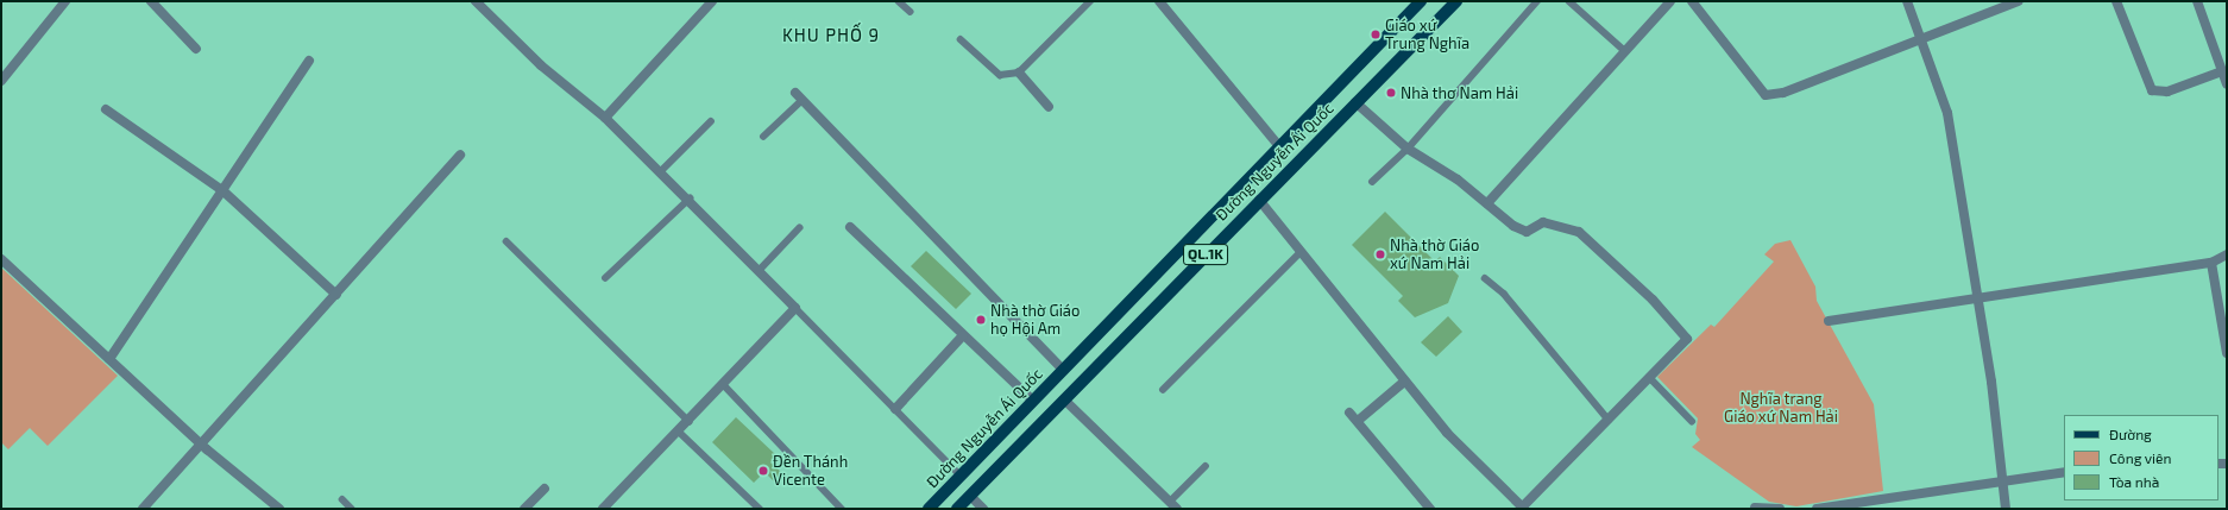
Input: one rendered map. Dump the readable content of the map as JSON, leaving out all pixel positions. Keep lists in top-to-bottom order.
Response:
{
  "streets": {
    "main road": ["Đường Nguyễn Ái Quốc", "QL.1K"]
  },
  "districts": ["KHU PHỐ 9"],
  "parks": ["Nghĩa trang Giáo xứ Nam Hải"],
  "places": [
    "Giáo xứ Trung Nghĩa",
    "Nhà thơ Nam Hải",
    "Nhà thờ Giáo xứ Nam Hải",
    "Nhà thờ Giáo họ Hội Am",
    "Đền Thánh Vicente"
  ],
  "legend": ["Đường", "Công viên", "Tòa nhà"]
}
